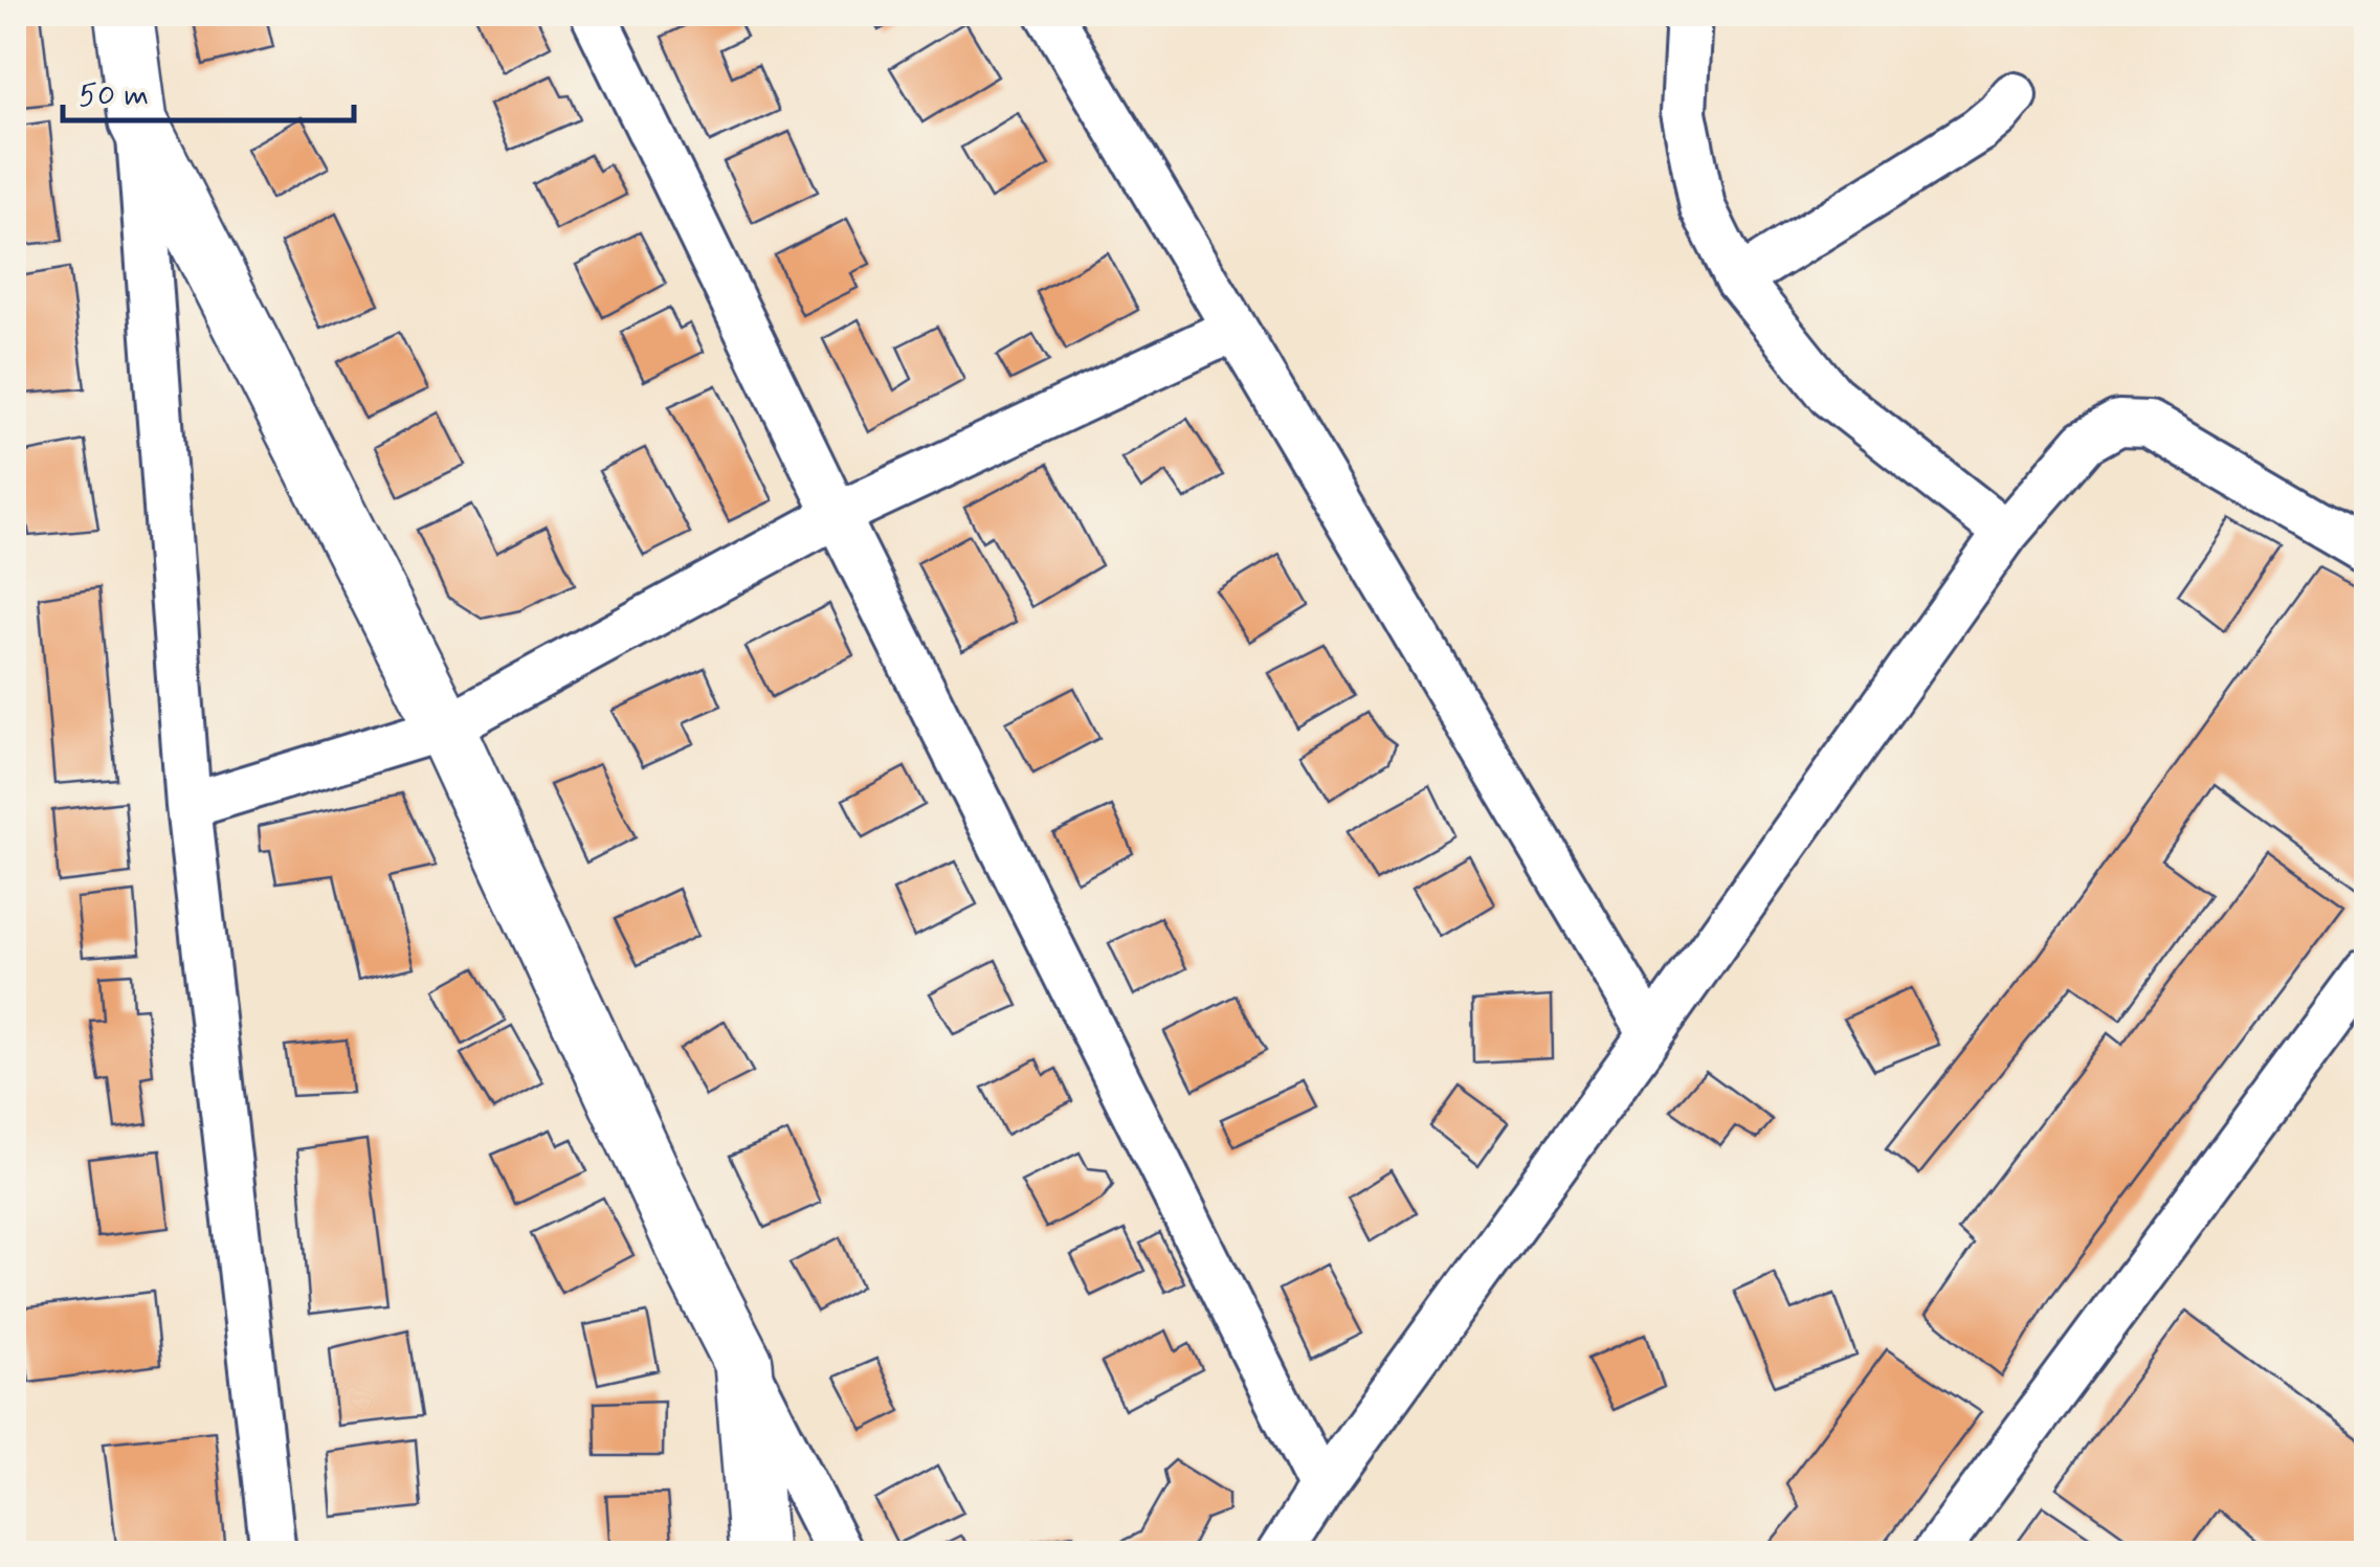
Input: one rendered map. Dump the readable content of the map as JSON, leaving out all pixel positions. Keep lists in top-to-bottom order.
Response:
{
  "scale_bar": "50 m"
}
